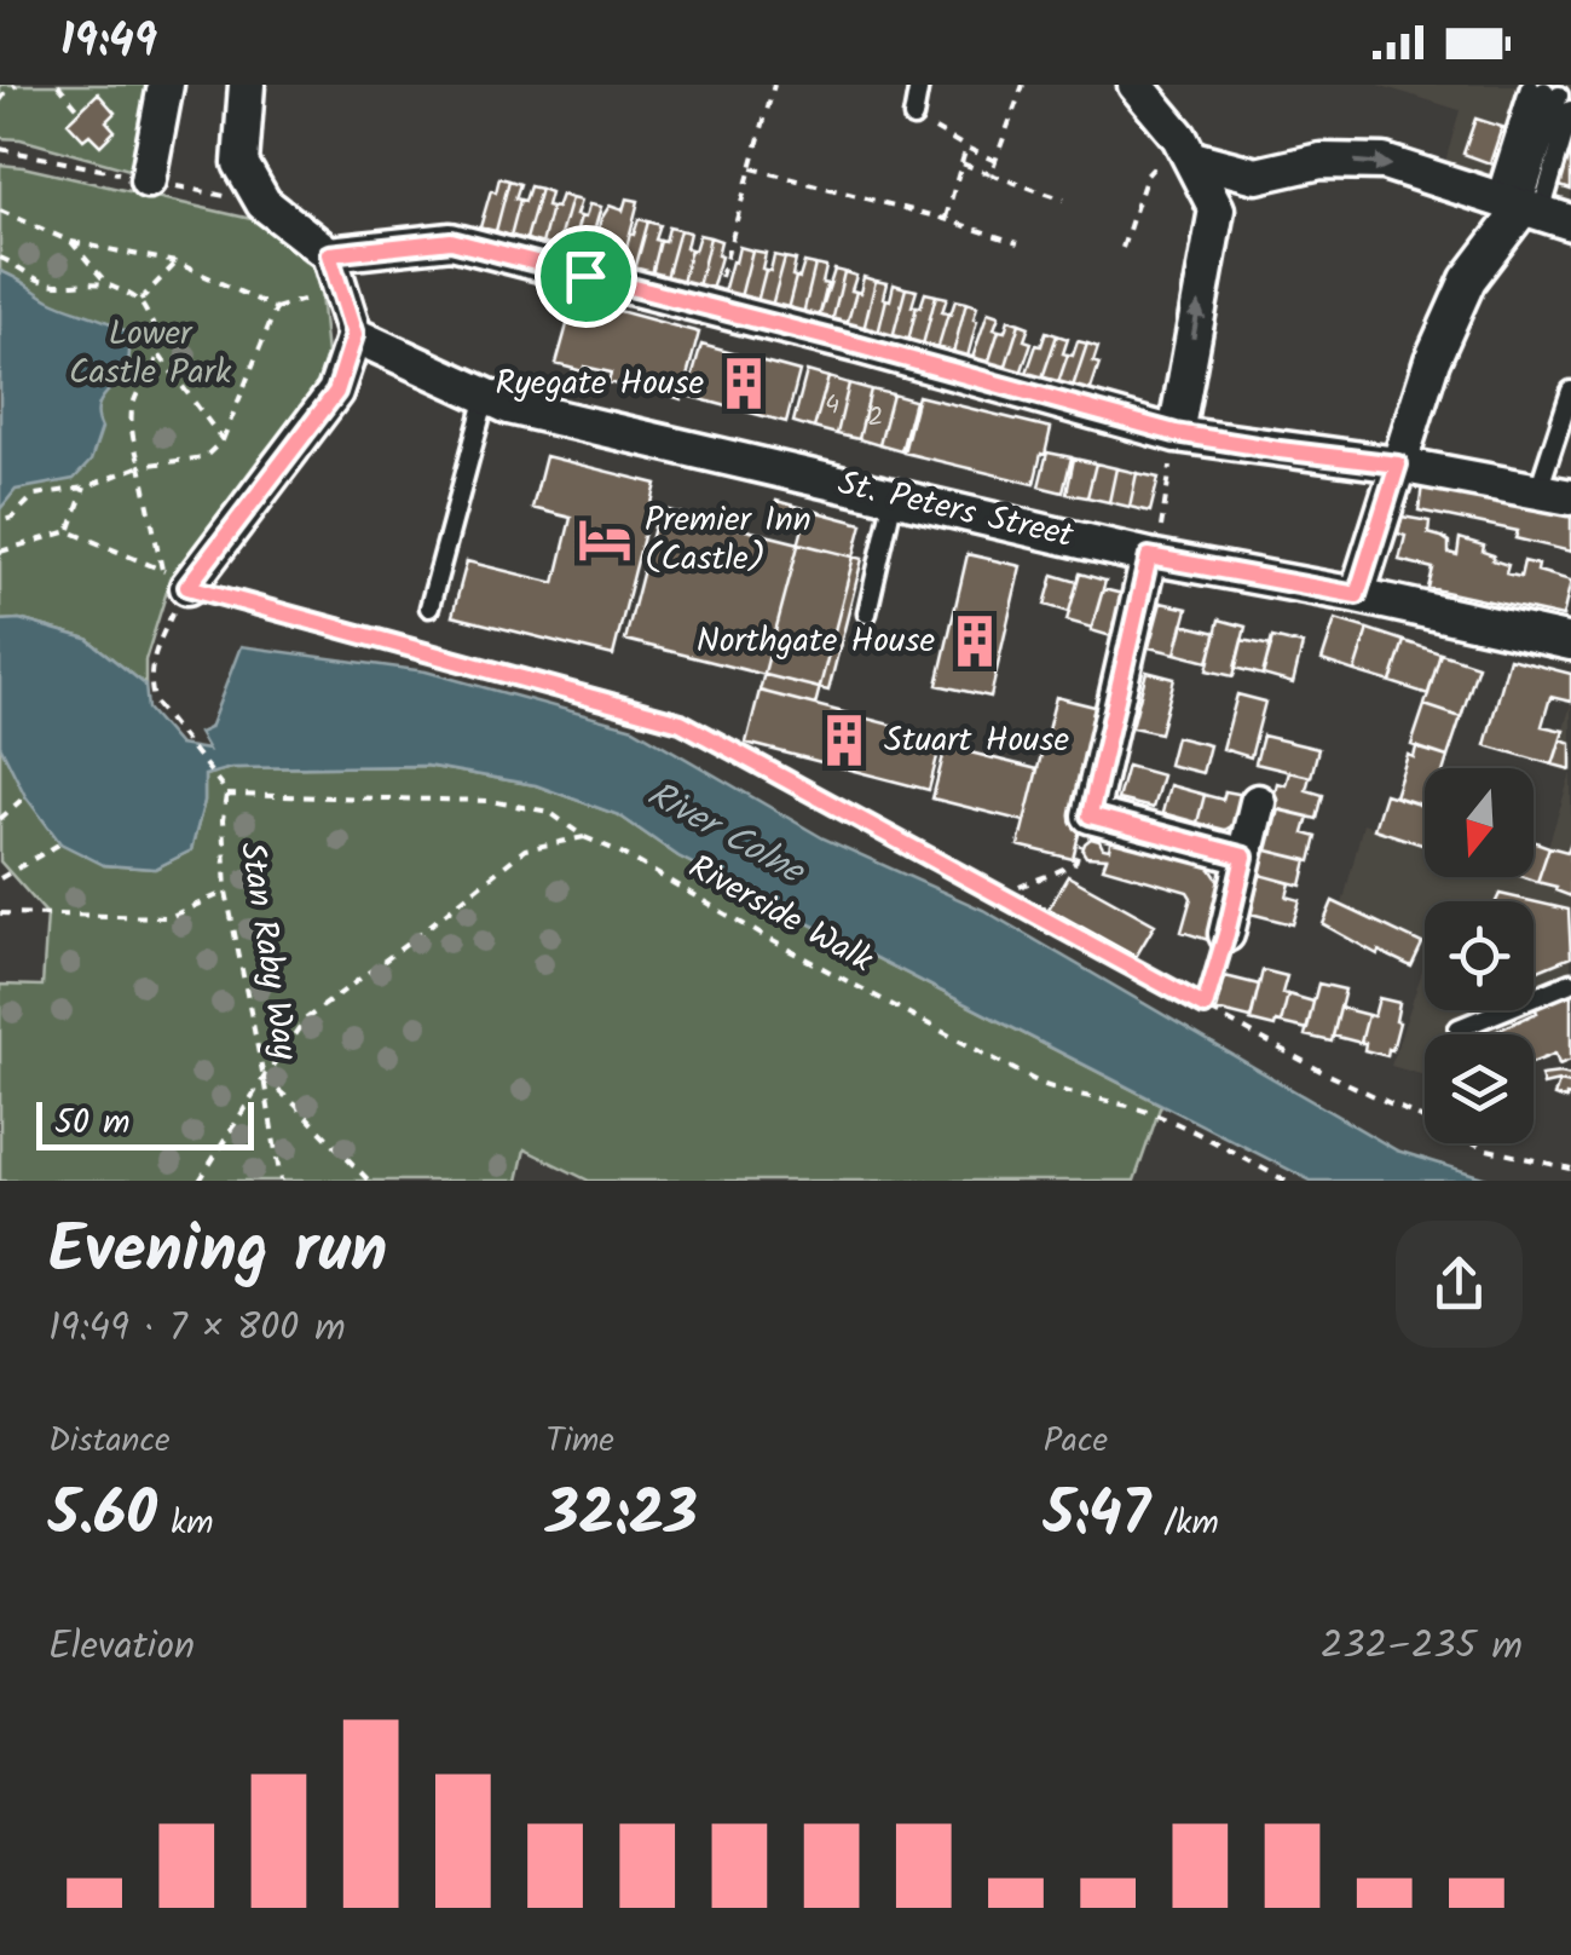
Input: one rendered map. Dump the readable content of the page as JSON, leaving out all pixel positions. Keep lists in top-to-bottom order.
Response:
{
  "streets": {
    "street": ["St. Peters Street"],
    "path": ["Riverside Walk", "Stan Raby Way"]
  },
  "crossings": [
    ["Riverside Walk", "Stan Raby Way"]
  ],
  "water": ["River Colne"],
  "parks": ["Lower Castle Park"],
  "places": {
    "building": ["Ryegate House", "Northgate House", "Stuart House"],
    "hotel": ["Premier Inn (Castle)"]
  },
  "house_numbers": ["4", "2"],
  "scale_bar": "50 m",
  "north": "bottom",
  "page": {
    "status": "19:49",
    "scale": "50 m",
    "heading": ["Evening run", "19:49 · 7 × 800 m"],
    "stats": [
      ["Distance", "5.60 km"],
      ["Time", "32:23"],
      ["Pace", "5:47 /km"]
    ],
    "chart": ["Elevation", "232–235 m"]
  }
}
